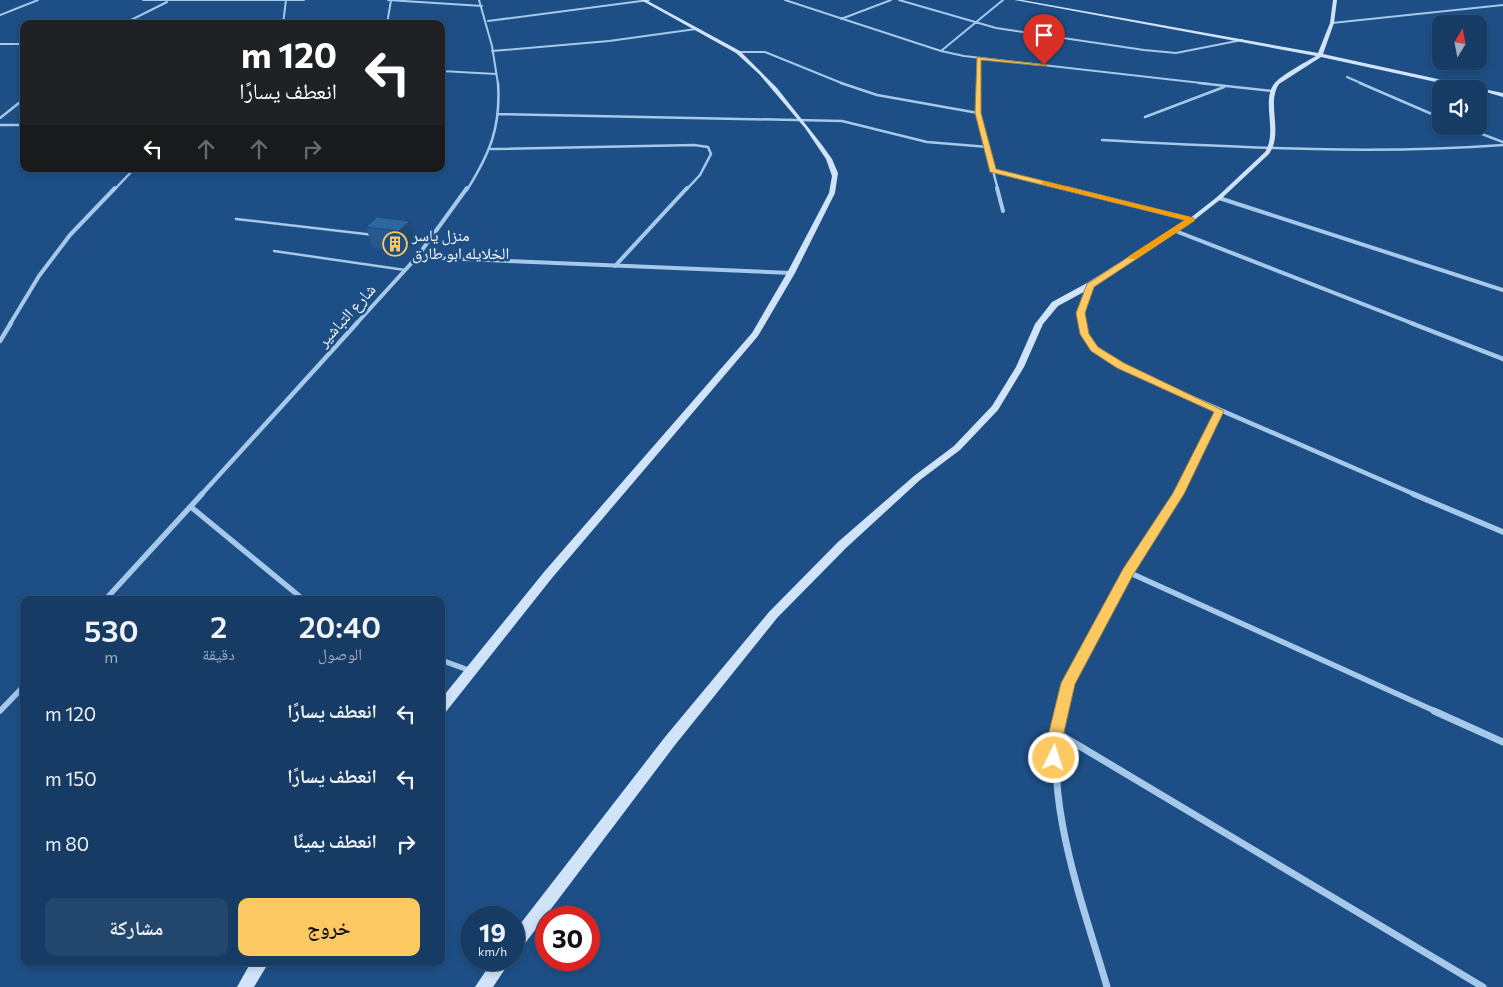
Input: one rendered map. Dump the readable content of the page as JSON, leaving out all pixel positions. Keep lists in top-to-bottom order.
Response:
{
  "streets": {
    "street": ["شارع التباشير"]
  },
  "places": {
    "building": ["منزل ياسر الخلايله ابو طارق"]
  },
  "north": "top",
  "page": {
    "turn": ["120 m", "انعطف يسارًا"],
    "eta": [
      "20:40",
      "الوصول",
      "2",
      "دقيقة",
      "530",
      "m"
    ],
    "list": [
      {
        "name": "انعطف يسارًا",
        "value": "120 m"
      },
      {
        "name": "انعطف يسارًا",
        "value": "150 m"
      },
      {
        "name": "انعطف يمينًا",
        "value": "80 m"
      }
    ],
    "buttons": ["خروج", "مشاركة"],
    "speed": "19 km/h",
    "limit": "30"
  }
}
